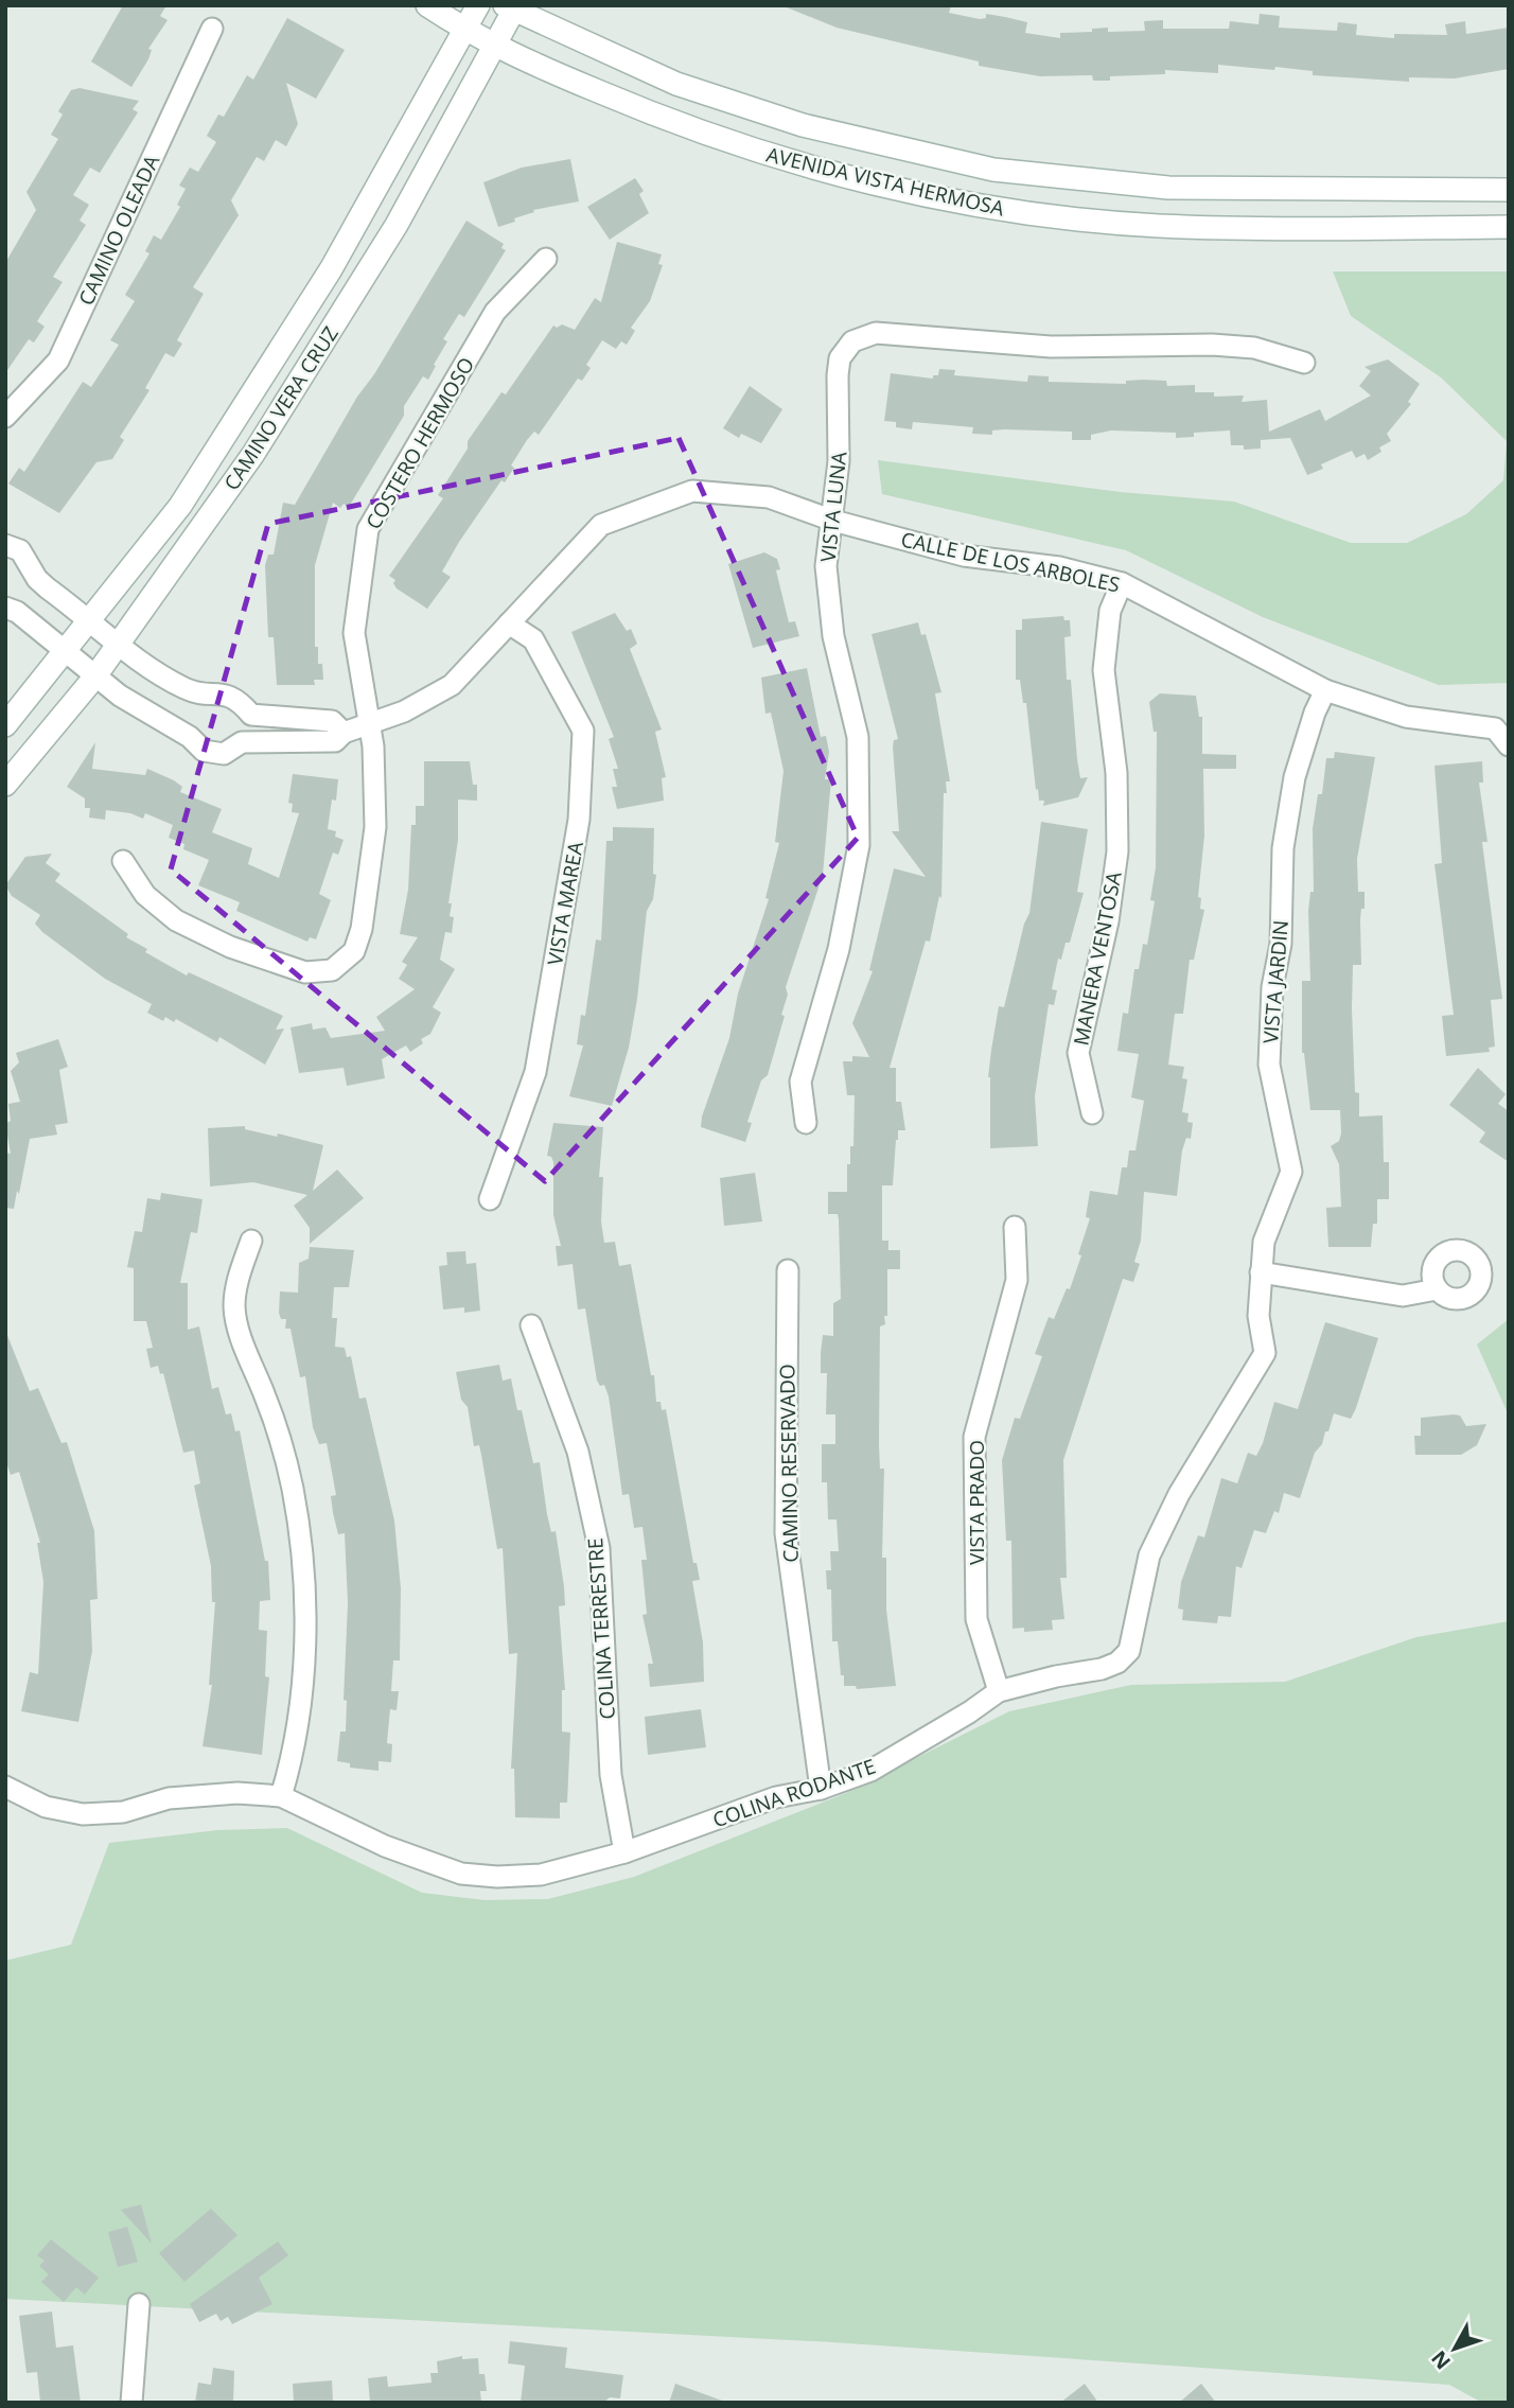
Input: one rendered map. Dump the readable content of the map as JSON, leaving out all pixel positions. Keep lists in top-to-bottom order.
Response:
{
  "streets": {
    "main road": ["AVENIDA VISTA HERMOSA", "CAMINO VERA CRUZ"],
    "street": [
      "CAMINO OLEADA",
      "COSTERO HERMOSO",
      "VISTA LUNA",
      "CALLE DE LOS ARBOLES",
      "VISTA MAREA",
      "MANERA VENTOSA",
      "VISTA JARDIN",
      "CAMINO RESERVADO",
      "VISTA PRADO",
      "COLINA TERRESTRE",
      "COLINA RODANTE"
    ]
  },
  "crossings": [
    ["AVENIDA VISTA HERMOSA", "CAMINO VERA CRUZ"],
    ["COSTERO HERMOSO", "CALLE DE LOS ARBOLES"],
    ["VISTA LUNA", "CALLE DE LOS ARBOLES"],
    ["CALLE DE LOS ARBOLES", "VISTA MAREA"],
    ["CALLE DE LOS ARBOLES", "MANERA VENTOSA"],
    ["CALLE DE LOS ARBOLES", "VISTA JARDIN"],
    ["VISTA JARDIN", "COLINA RODANTE"],
    ["CAMINO RESERVADO", "COLINA RODANTE"],
    ["VISTA PRADO", "COLINA RODANTE"],
    ["COLINA TERRESTRE", "COLINA RODANTE"]
  ],
  "north": "bottom left"
}
